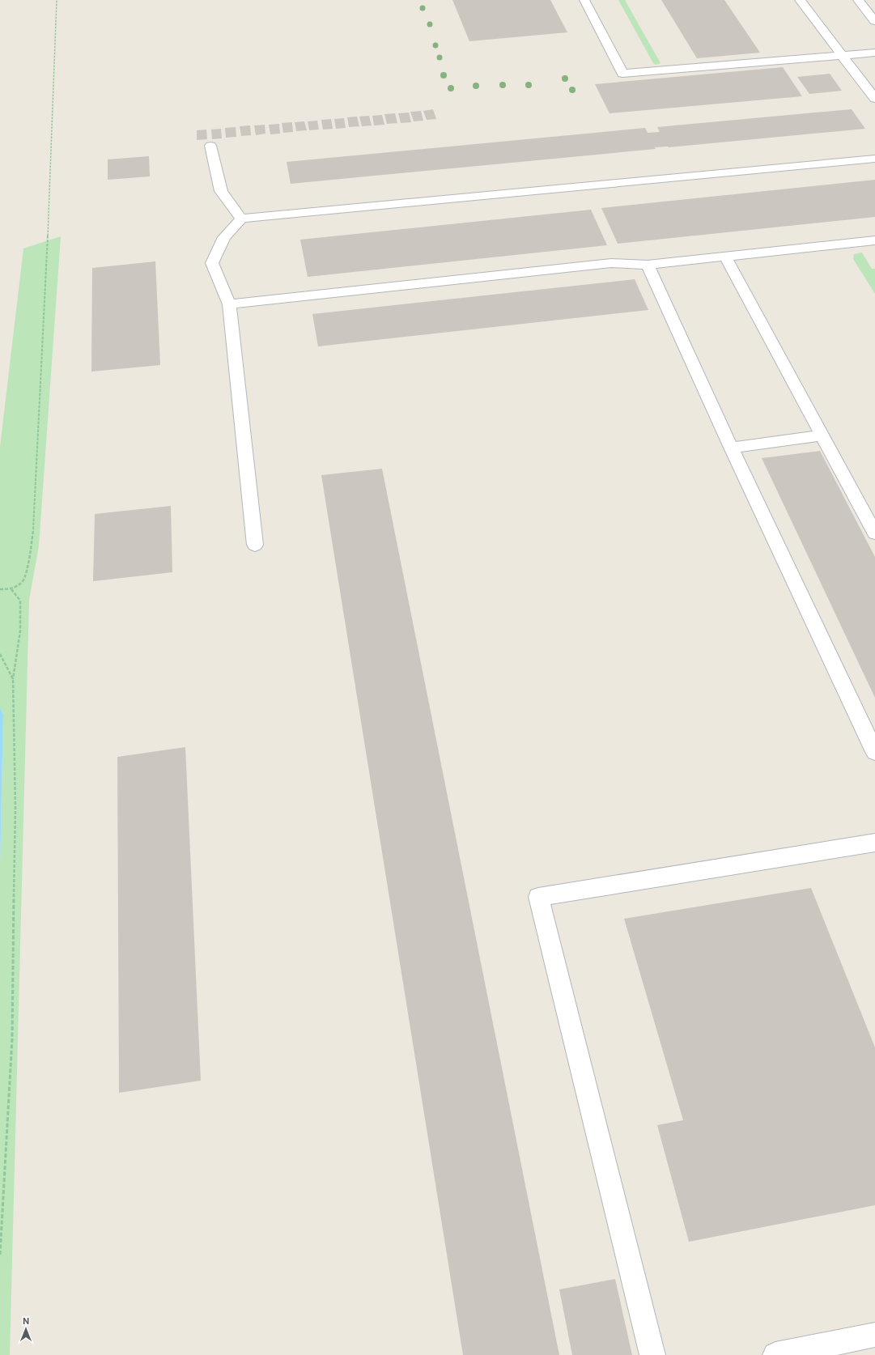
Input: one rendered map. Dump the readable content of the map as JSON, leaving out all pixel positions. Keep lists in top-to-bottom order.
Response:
{
  "north": "top"
}
